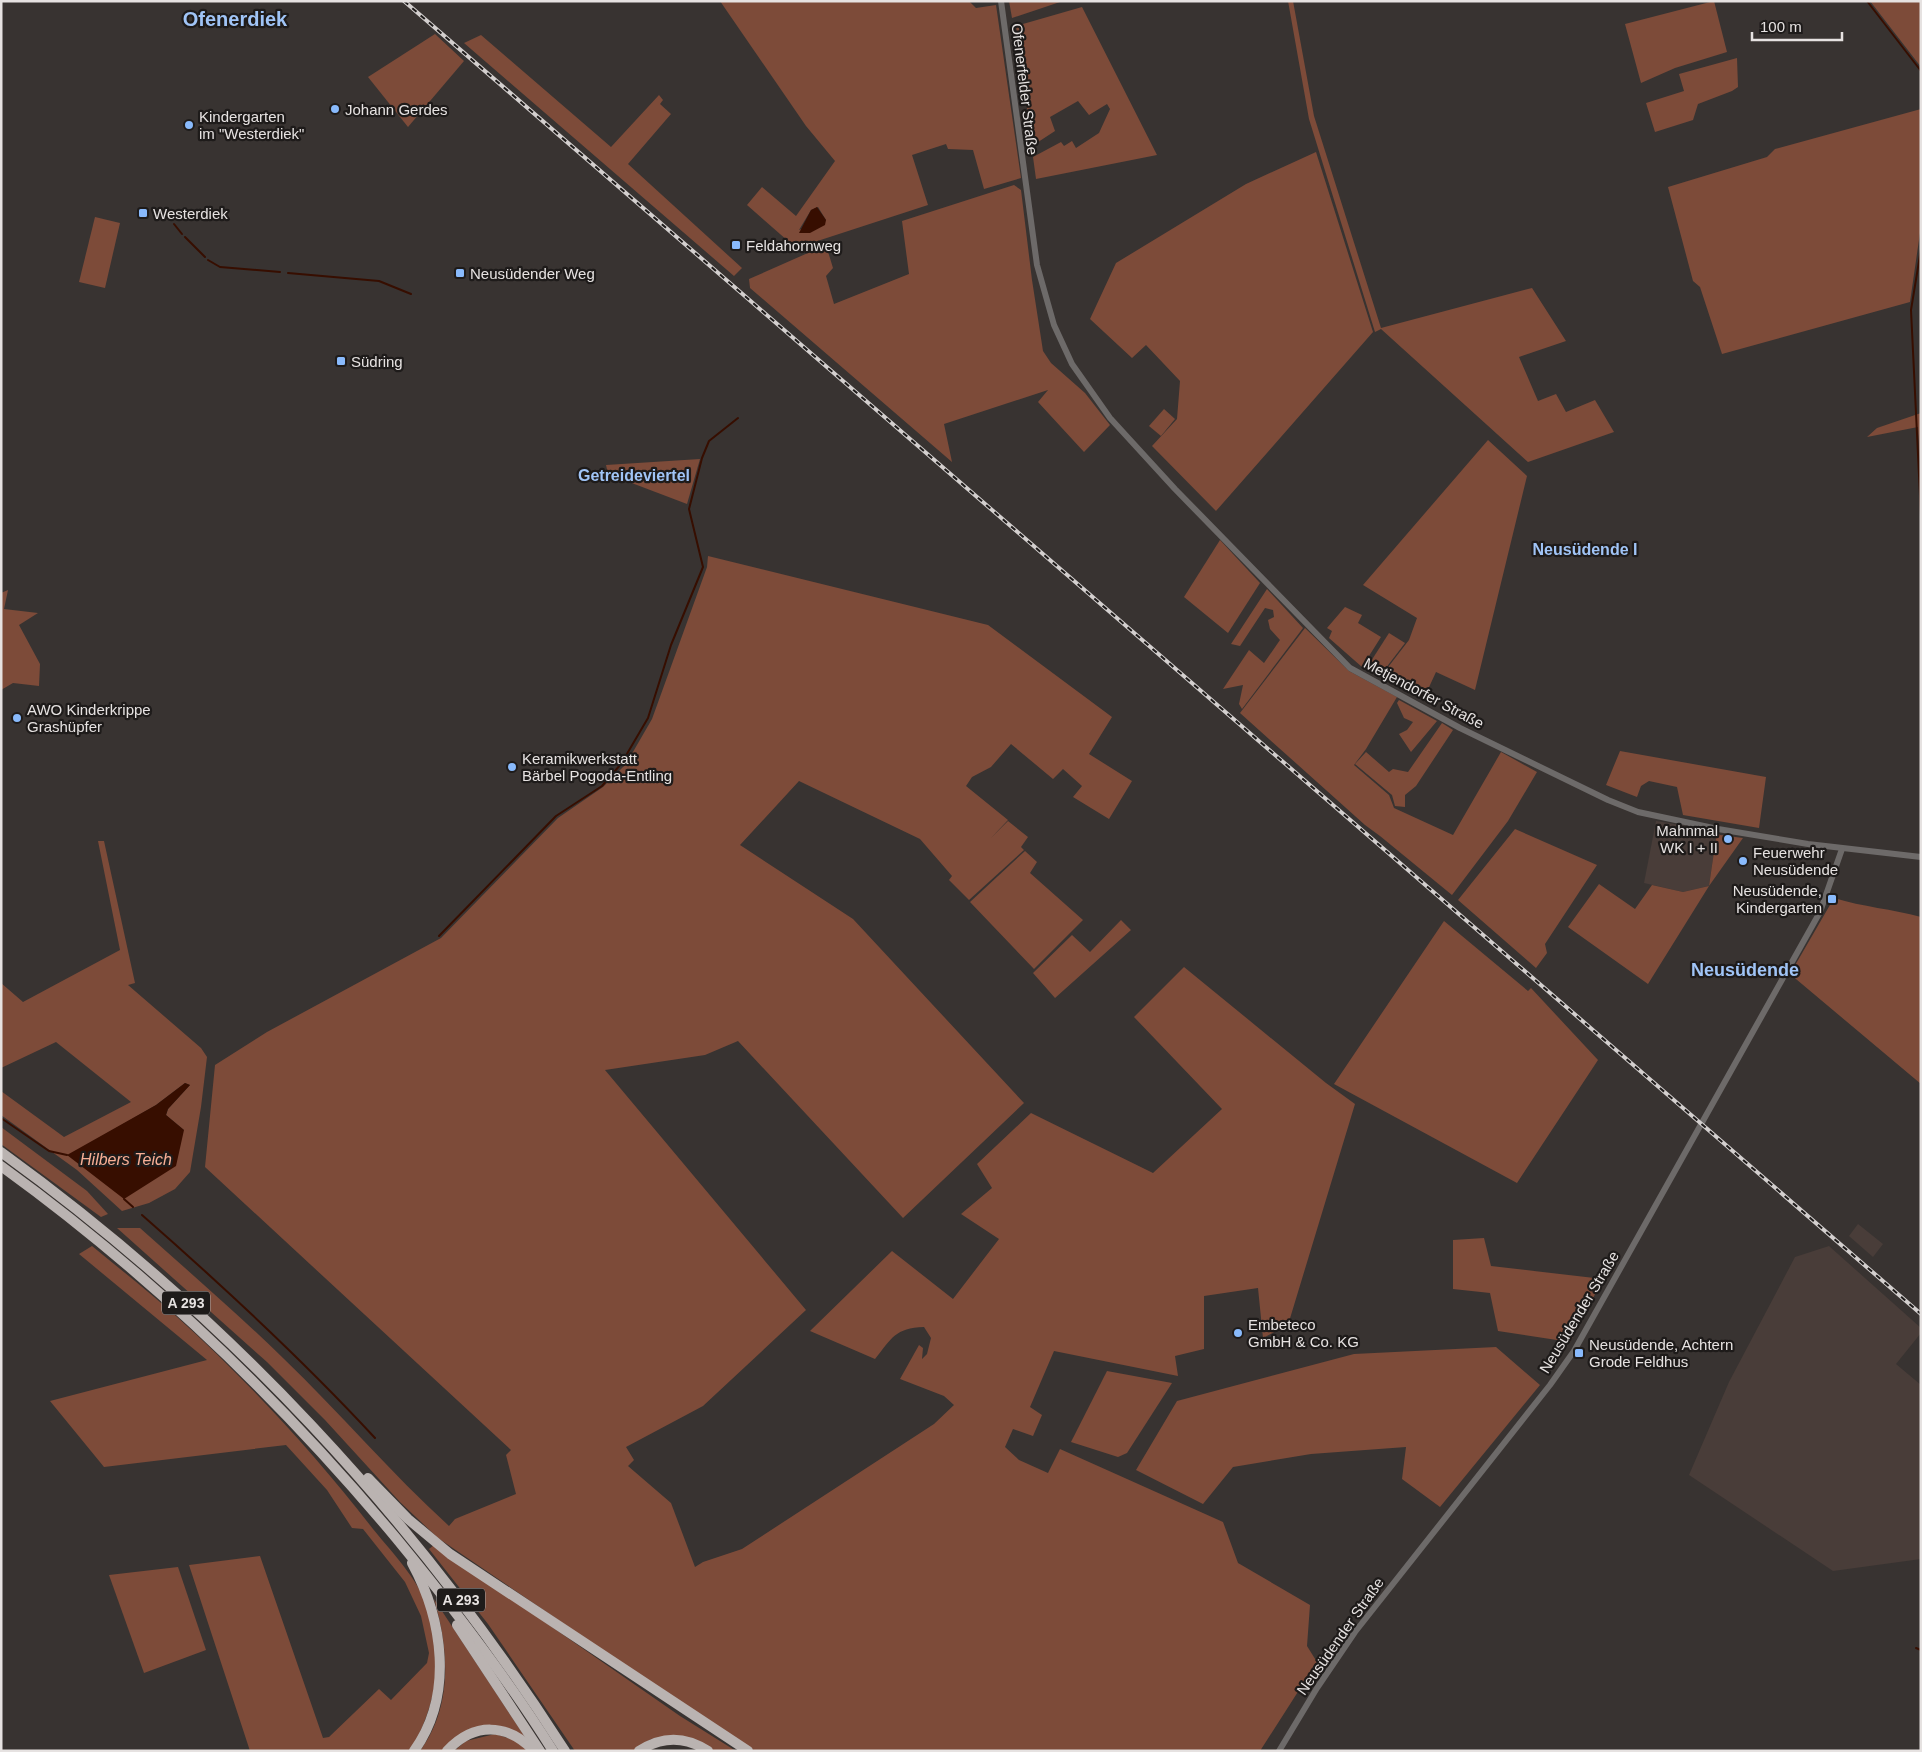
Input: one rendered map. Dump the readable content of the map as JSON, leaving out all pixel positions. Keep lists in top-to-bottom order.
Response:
{
  "streets": {
    "highway": ["A 293"],
    "street": ["Ofenerfelder Straße", "Metjendorfer Straße", "Neusüdender Straße"]
  },
  "crossings": [
    ["Ofenerfelder Straße", "Metjendorfer Straße"],
    ["Metjendorfer Straße", "Neusüdender Straße"]
  ],
  "districts": [
    "Ofenerdiek",
    "Getreideviertel",
    "Neusüdende I",
    "Neusüdende"
  ],
  "water": ["Hilbers Teich"],
  "places": {
    "other": [
      "Johann Gerdes",
      "Kindergarten im \"Westerdiek\"",
      "AWO Kinderkrippe Grashüpfer",
      "Keramikwerkstatt Bärbel Pogoda-Entling",
      "Mahnmal WK I + II",
      "Feuerwehr Neusüdende",
      "Embeteco GmbH & Co. KG"
    ],
    "transit": [
      "Westerdiek",
      "Feldahornweg",
      "Neusüdender Weg",
      "Südring",
      "Neusüdende, Kindergarten",
      "Neusüdende, Achtern Grode Feldhus"
    ]
  },
  "scale_bar": "100 m"
}
